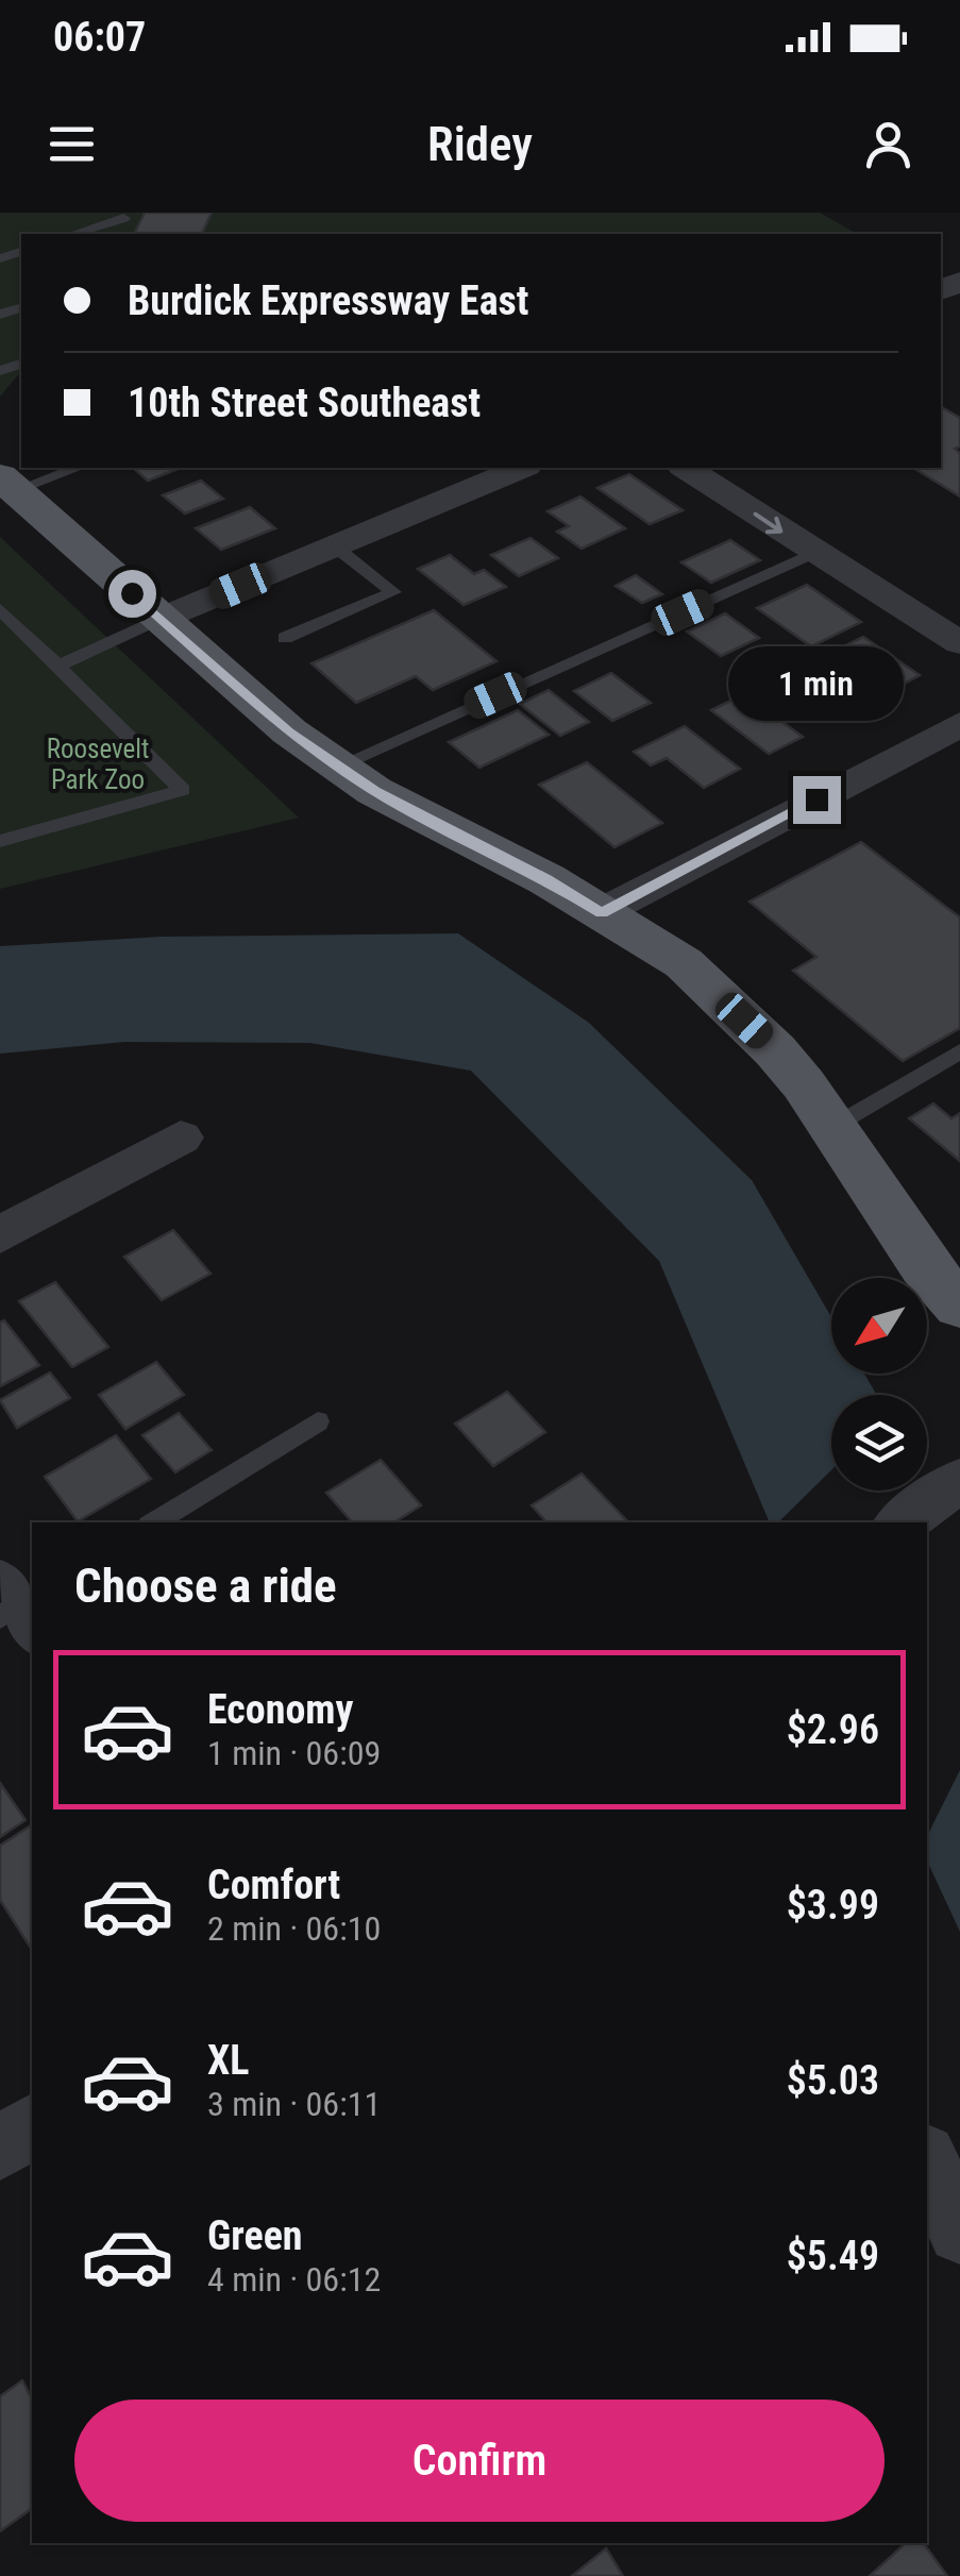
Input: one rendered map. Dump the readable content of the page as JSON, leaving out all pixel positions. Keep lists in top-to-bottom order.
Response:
{
  "parks": ["Roosevelt Park Zoo"],
  "north": "bottom left",
  "page": {
    "status": "06:07",
    "header": "Ridey",
    "banner": ["Burdick Expressway East", "10th Street Southeast"],
    "bubble": "1 min",
    "heading": "Choose a ride",
    "list": [
      {
        "name": "Economy",
        "note": "1 min · 06:09",
        "value": "$2.96"
      },
      {
        "name": "Comfort",
        "note": "2 min · 06:10",
        "value": "$3.99"
      },
      {
        "name": "XL",
        "note": "3 min · 06:11",
        "value": "$5.03"
      },
      {
        "name": "Green",
        "note": "4 min · 06:12",
        "value": "$5.49"
      }
    ],
    "buttons": "Confirm"
  }
}
